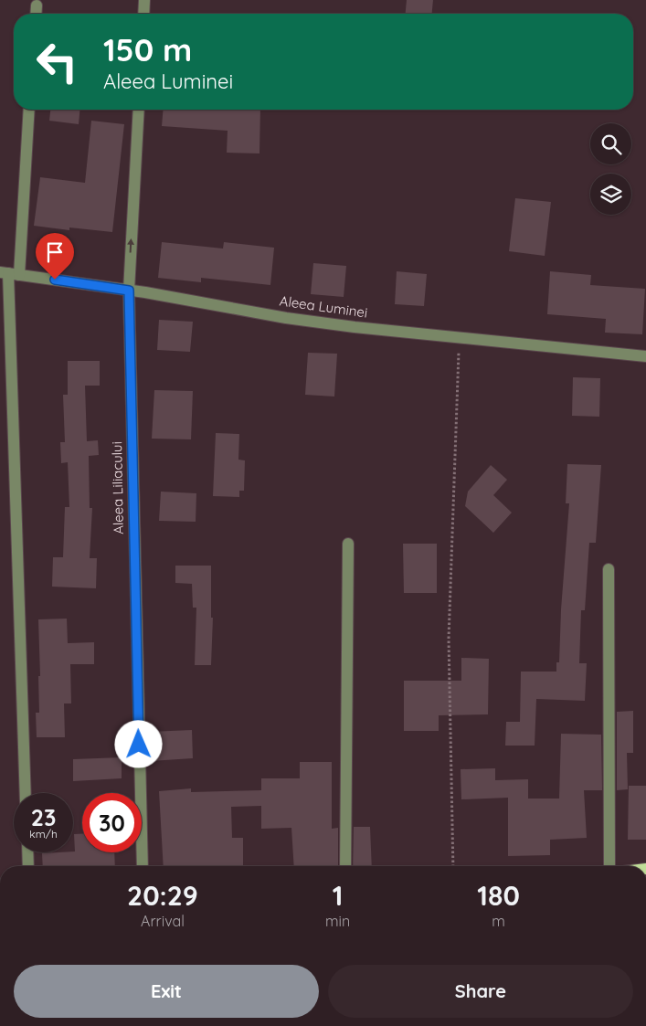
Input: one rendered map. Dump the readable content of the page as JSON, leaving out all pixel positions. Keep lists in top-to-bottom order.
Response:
{
  "streets": {
    "street": ["Aleea Luminei", "Aleea Liliacului"]
  },
  "crossings": [
    ["Aleea Luminei", "Aleea Liliacului"]
  ],
  "page": {
    "turn": ["150 m", "Aleea Luminei"],
    "speed": "23 km/h",
    "limit": "30",
    "eta": [
      "20:29",
      "Arrival",
      "1",
      "min",
      "180",
      "m"
    ],
    "buttons": ["Exit", "Share"]
  }
}
